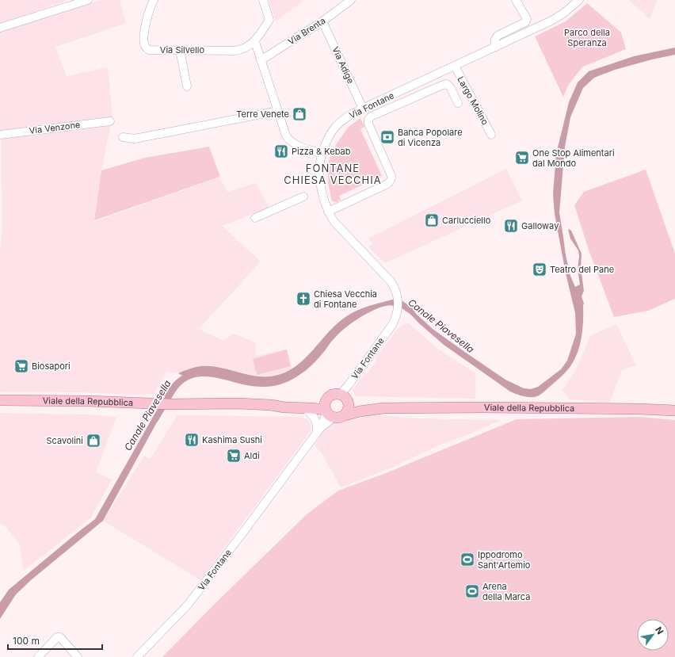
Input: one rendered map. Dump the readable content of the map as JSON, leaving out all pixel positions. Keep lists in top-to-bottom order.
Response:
{
  "streets": {
    "main road": ["Viale della Repubblica"],
    "street": [
      "Via Brenta",
      "Via Silvello",
      "Via Adige",
      "Largo Molino",
      "Via Fontane",
      "Via Venzone"
    ]
  },
  "crossings": [
    ["Via Brenta", "Via Adige"],
    ["Via Adige", "Via Fontane"],
    ["Largo Molino", "Via Fontane"],
    ["Via Fontane", "Viale della Repubblica"]
  ],
  "districts": ["FONTANE CHIESA VECCHIA"],
  "water": ["Canale Piavesella"],
  "parks": ["Parco della Speranza"],
  "places": {
    "shop": ["Terre Venete", "Carlucciello", "Scavolini"],
    "bank": ["Banca Popolare di Vicenza"],
    "restaurant": ["Pizza & Kebab", "Galloway", "Kashima Sushi"],
    "supermarket": ["One Stop Alimentari dal Mondo", "Biosapori", "Aldi"],
    "theatre": ["Teatro del Pane"],
    "church": ["Chiesa Vecchia di Fontane"],
    "sports": ["Ippodromo Sant'Artemio", "Arena della Marca"]
  },
  "scale_bar": "100 m",
  "north": "top right"
}
